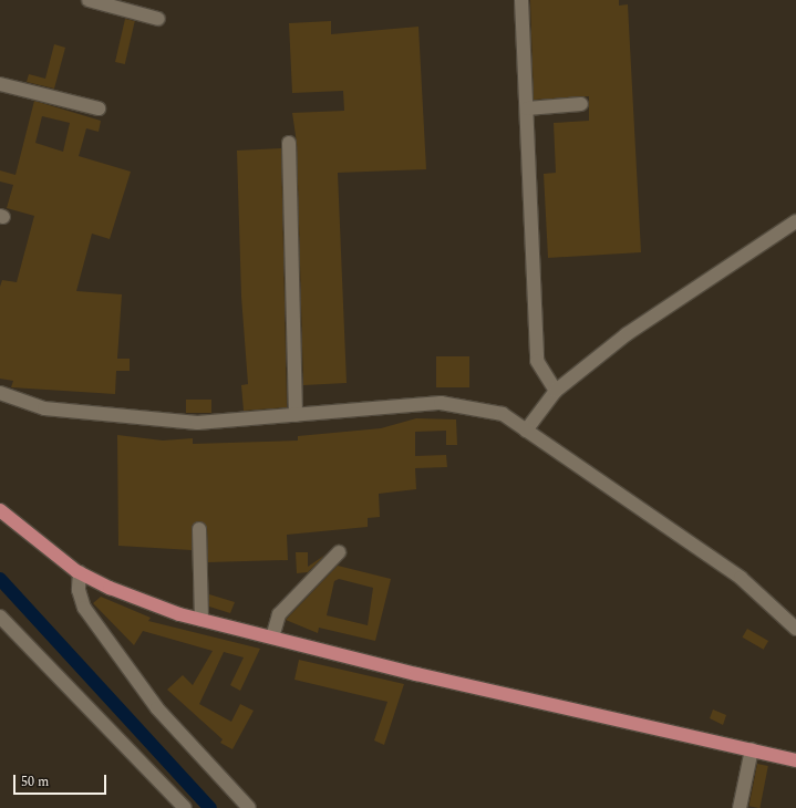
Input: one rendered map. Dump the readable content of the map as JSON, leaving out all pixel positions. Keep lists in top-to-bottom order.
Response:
{
  "scale_bar": "50 m"
}
